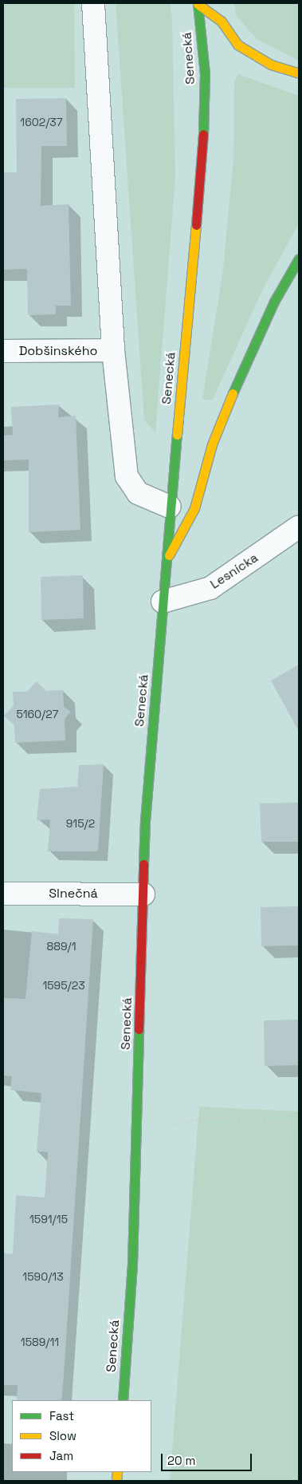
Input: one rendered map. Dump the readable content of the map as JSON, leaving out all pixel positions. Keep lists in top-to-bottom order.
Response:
{
  "streets": {
    "main road": ["Senecká"],
    "street": ["Dobšinského", "Lesnícka", "Slnečná"]
  },
  "crossings": [
    ["Senecká", "Lesnícka"],
    ["Senecká", "Slnečná"]
  ],
  "house_numbers": [
    "1602/37",
    "5160/27",
    "915/2",
    "889/1",
    "1595/23",
    "1591/15",
    "1590/13",
    "1589/11"
  ],
  "legend": ["Fast", "Slow", "Jam"],
  "scale_bar": "20 m"
}
